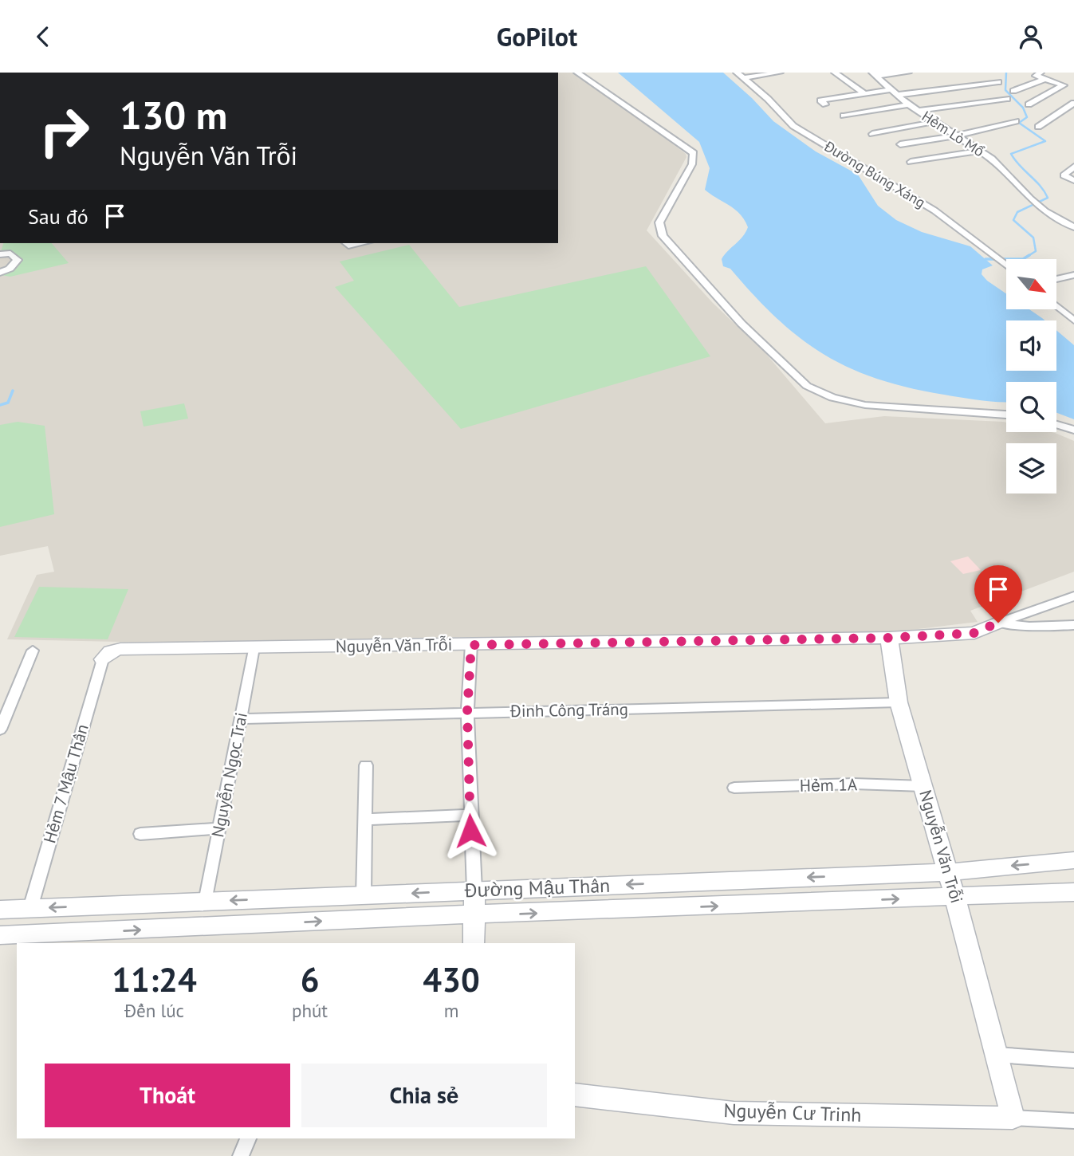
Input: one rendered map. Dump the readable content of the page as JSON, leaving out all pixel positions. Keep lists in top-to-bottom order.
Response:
{
  "streets": {
    "main road": ["Nguyễn Văn Trỗi", "Đường Mậu Thân", "Nguyễn Cư Trinh"],
    "street": [
      "Hẻm Lò Mổ",
      "Đường Búng Xáng",
      "Đinh Công Tráng",
      "Nguyễn Ngọc Trai",
      "Hẻm 7 Mậu Thân",
      "Hẻm 1A"
    ]
  },
  "crossings": [
    ["Nguyễn Văn Trỗi", "Đinh Công Tráng"],
    ["Nguyễn Văn Trỗi", "Nguyễn Ngọc Trai"],
    ["Nguyễn Văn Trỗi", "Hẻm 7 Mậu Thân"],
    ["Nguyễn Văn Trỗi", "Hẻm 1A"],
    ["Nguyễn Văn Trỗi", "Đường Mậu Thân"],
    ["Đinh Công Tráng", "Nguyễn Ngọc Trai"],
    ["Nguyễn Ngọc Trai", "Đường Mậu Thân"],
    ["Hẻm 7 Mậu Thân", "Đường Mậu Thân"]
  ],
  "north": "bottom right",
  "page": {
    "header": "GoPilot",
    "turn": ["130 m", "Nguyễn Văn Trỗi"],
    "then": "Sau đó",
    "eta": [
      "11:24",
      "Đến lúc",
      "6",
      "phút",
      "430",
      "m"
    ],
    "buttons": ["Thoát", "Chia sẻ"]
  }
}
